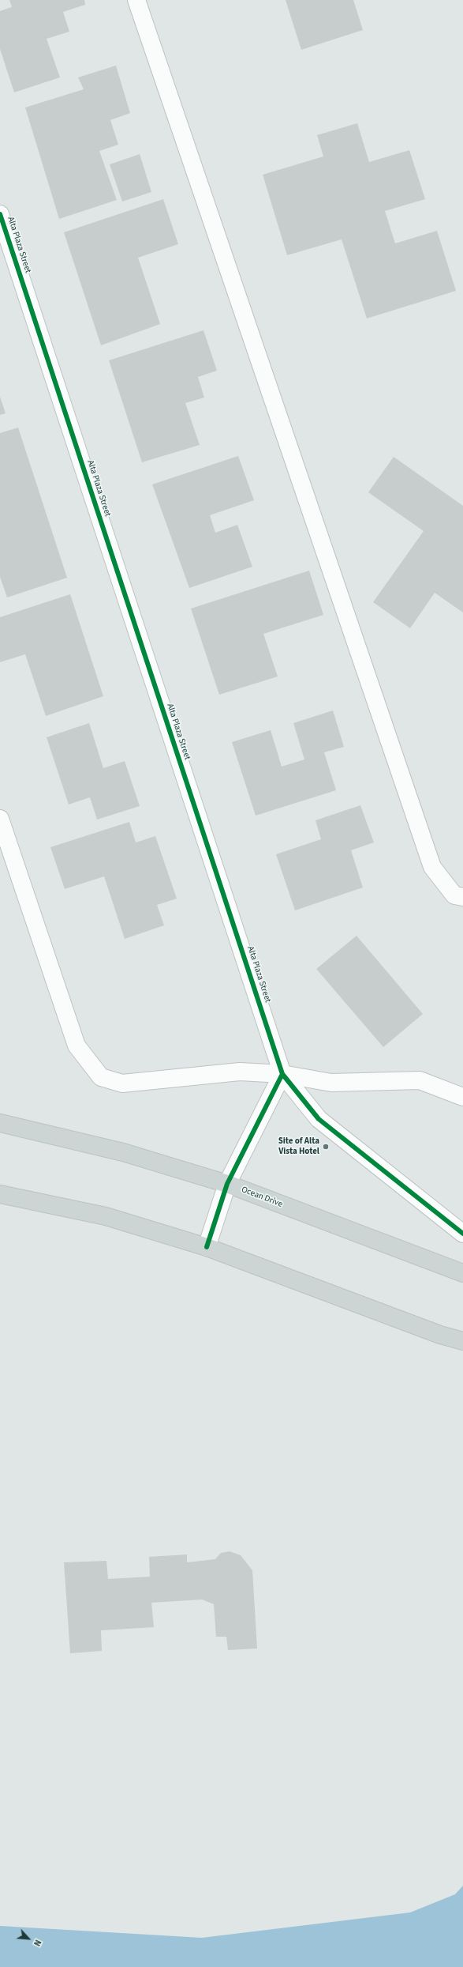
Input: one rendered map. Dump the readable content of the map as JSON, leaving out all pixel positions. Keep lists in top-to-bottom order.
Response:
{
  "streets": {
    "main road": ["Ocean Drive"],
    "street": ["Alta Plaza Street"]
  },
  "places": ["Site of Alta Vista Hotel"],
  "north": "bottom right"
}
